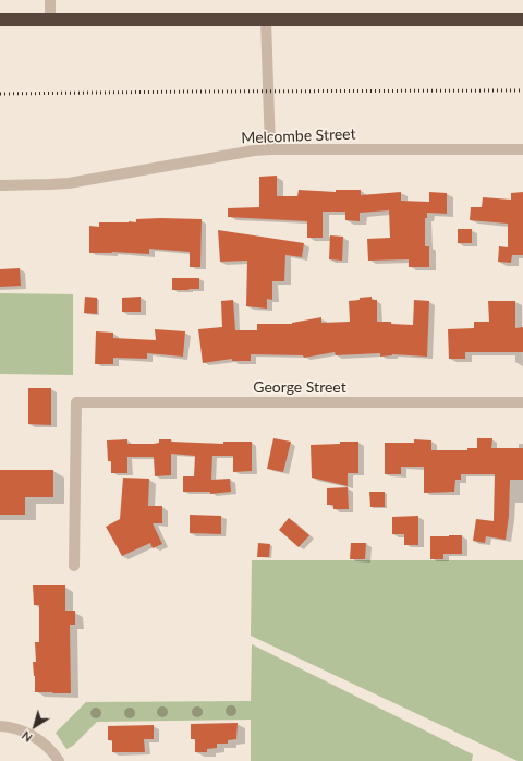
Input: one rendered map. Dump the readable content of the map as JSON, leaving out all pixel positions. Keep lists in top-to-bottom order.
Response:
{
  "streets": {
    "street": ["Melcombe Street", "George Street"]
  },
  "north": "bottom left"
}
